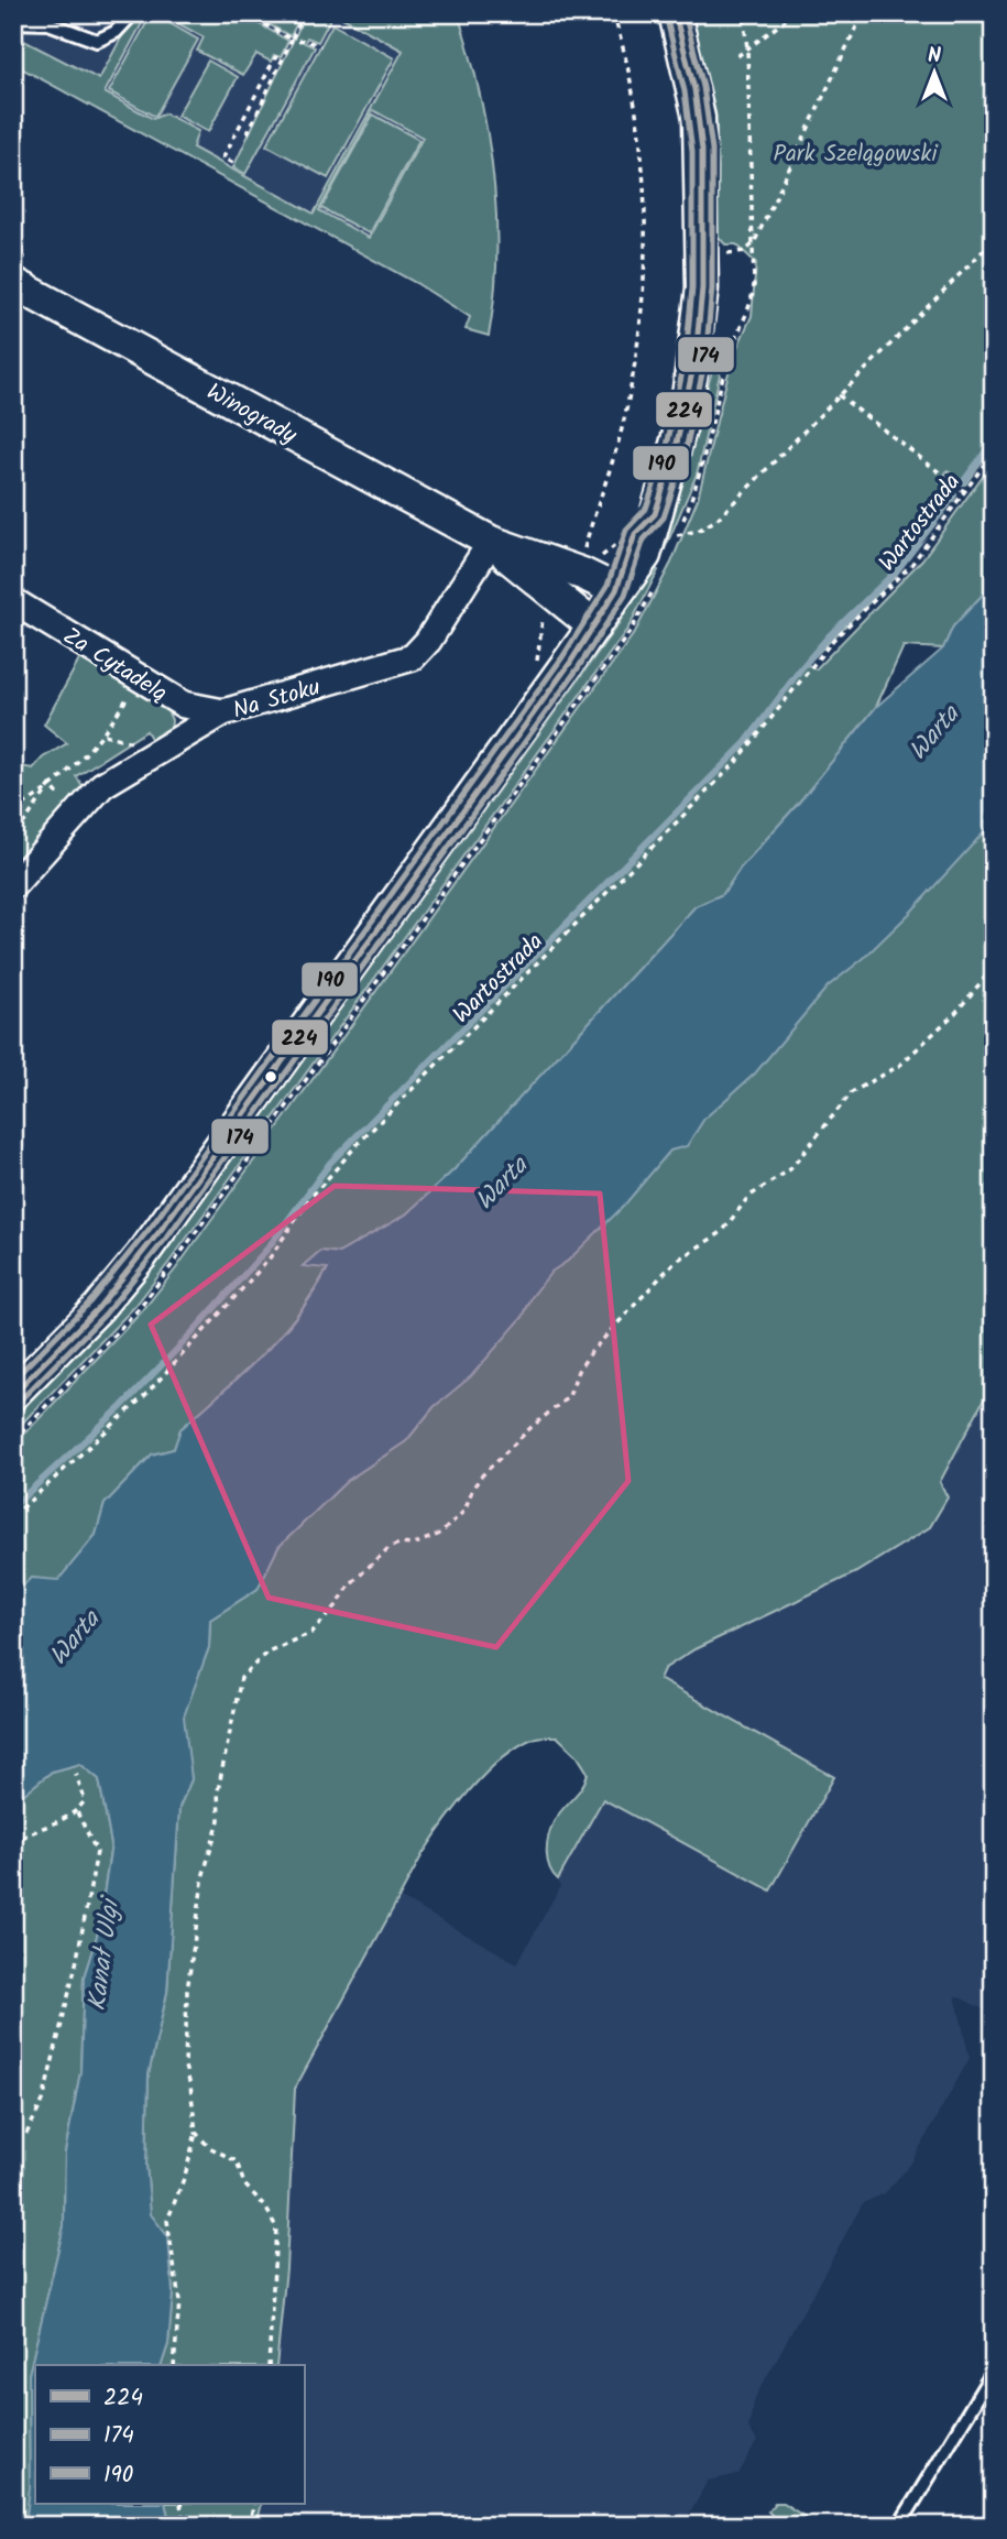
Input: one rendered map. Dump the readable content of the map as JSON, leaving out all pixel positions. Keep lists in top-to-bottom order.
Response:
{
  "streets": {
    "street": ["Winogrady", "Za Cytadelą", "Na Stoku"],
    "path": ["Wartostrada"]
  },
  "crossings": [
    ["Winogrady", "Na Stoku"],
    ["Za Cytadelą", "Na Stoku"]
  ],
  "water": ["Warta", "Kanał Ulgi"],
  "parks": ["Park Szelągowski"],
  "lines": ["transit line 224", "transit line 174", "transit line 190"],
  "legend": ["224", "174", "190"],
  "north": "top"
}
